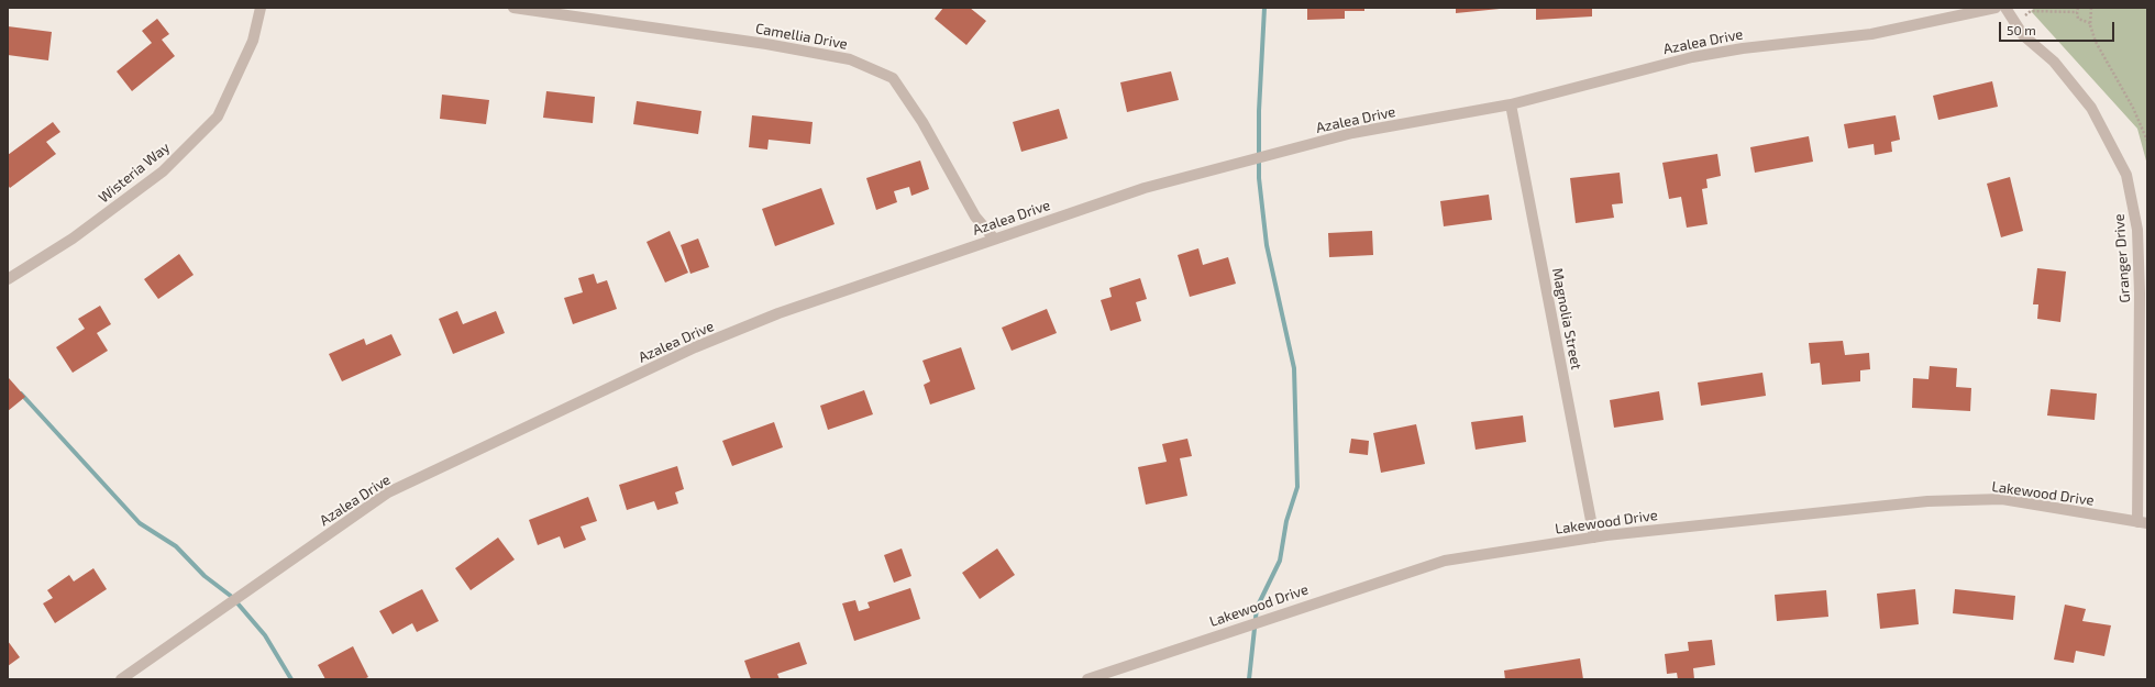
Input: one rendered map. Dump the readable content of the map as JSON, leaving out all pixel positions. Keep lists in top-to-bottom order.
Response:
{
  "streets": {
    "street": [
      "Camellia Drive",
      "Azalea Drive",
      "Wisteria Way",
      "Granger Drive",
      "Magnolia Street",
      "Lakewood Drive"
    ]
  },
  "crossings": [
    ["Camellia Drive", "Azalea Drive"],
    ["Azalea Drive", "Magnolia Street"],
    ["Granger Drive", "Lakewood Drive"],
    ["Magnolia Street", "Lakewood Drive"]
  ],
  "scale_bar": "50 m"
}
